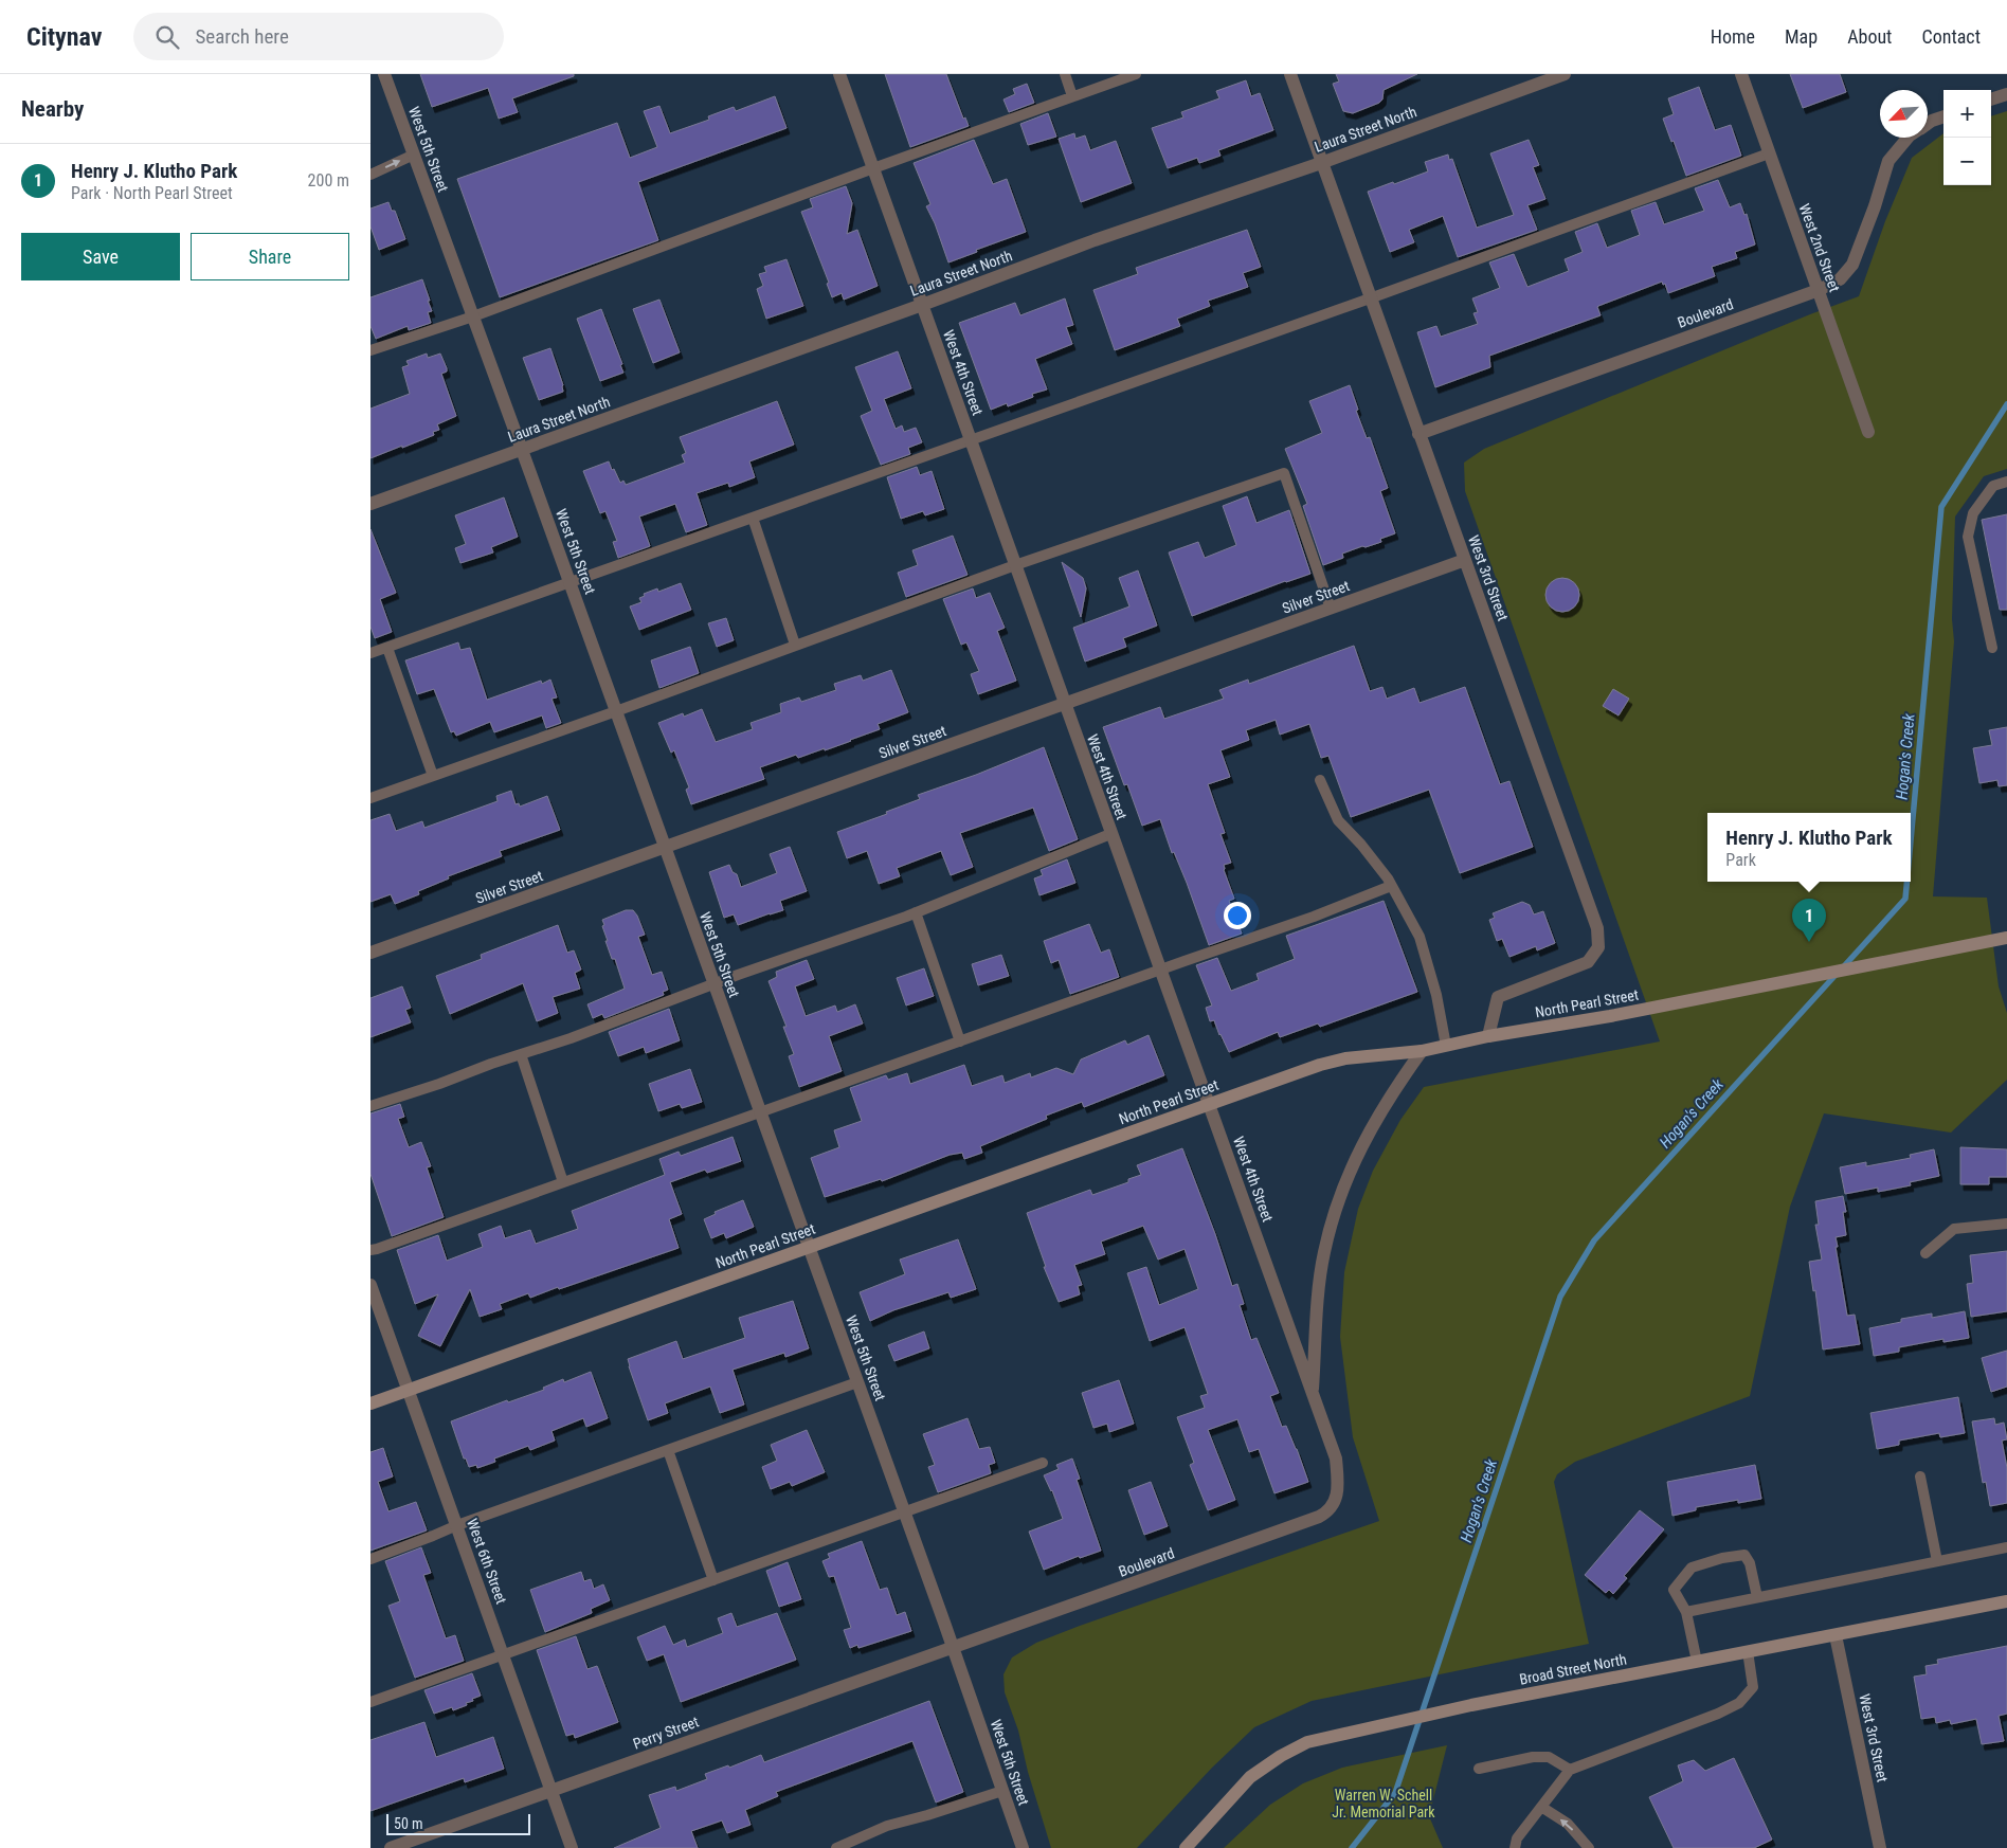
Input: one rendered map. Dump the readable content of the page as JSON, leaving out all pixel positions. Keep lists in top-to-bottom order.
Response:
{
  "streets": {
    "street": [
      "Laura Street North",
      "West 5th Street",
      "West 2nd Street",
      "Boulevard",
      "West 4th Street",
      "West 3rd Street",
      "Silver Street",
      "North Pearl Street",
      "West 6th Street",
      "Broad Street North",
      "Perry Street"
    ]
  },
  "crossings": [
    ["Laura Street North", "West 5th Street"],
    ["Laura Street North", "West 4th Street"],
    ["Laura Street North", "West 3rd Street"],
    ["West 5th Street", "Boulevard"],
    ["West 5th Street", "Silver Street"],
    ["West 5th Street", "North Pearl Street"],
    ["West 5th Street", "Perry Street"],
    ["West 2nd Street", "Boulevard"],
    ["Boulevard", "West 4th Street"],
    ["Boulevard", "West 3rd Street"],
    ["Boulevard", "Perry Street"],
    ["West 4th Street", "Silver Street"],
    ["West 4th Street", "North Pearl Street"],
    ["West 3rd Street", "Silver Street"],
    ["West 3rd Street", "North Pearl Street"],
    ["West 3rd Street", "Broad Street North"],
    ["North Pearl Street", "West 6th Street"],
    ["West 6th Street", "Perry Street"]
  ],
  "water": ["Hogan's Creek"],
  "parks": ["Warren W. Schell Jr. Memorial Park"],
  "scale_bar": "50 m",
  "north": "bottom left",
  "page": {
    "header": "Citynav",
    "search": "Search here",
    "nav": [
      "Home",
      "Map",
      "About",
      "Contact"
    ],
    "heading": "Nearby",
    "map_buttons": ["+", "−"],
    "list": [
      {
        "mark": "1",
        "name": "Henry J. Klutho Park",
        "note": "Park · North Pearl Street",
        "value": "200 m"
      }
    ],
    "buttons": ["Save", "Share"],
    "popup": ["Henry J. Klutho Park", "Park"],
    "pins": "1",
    "scale": "50 m"
  }
}
